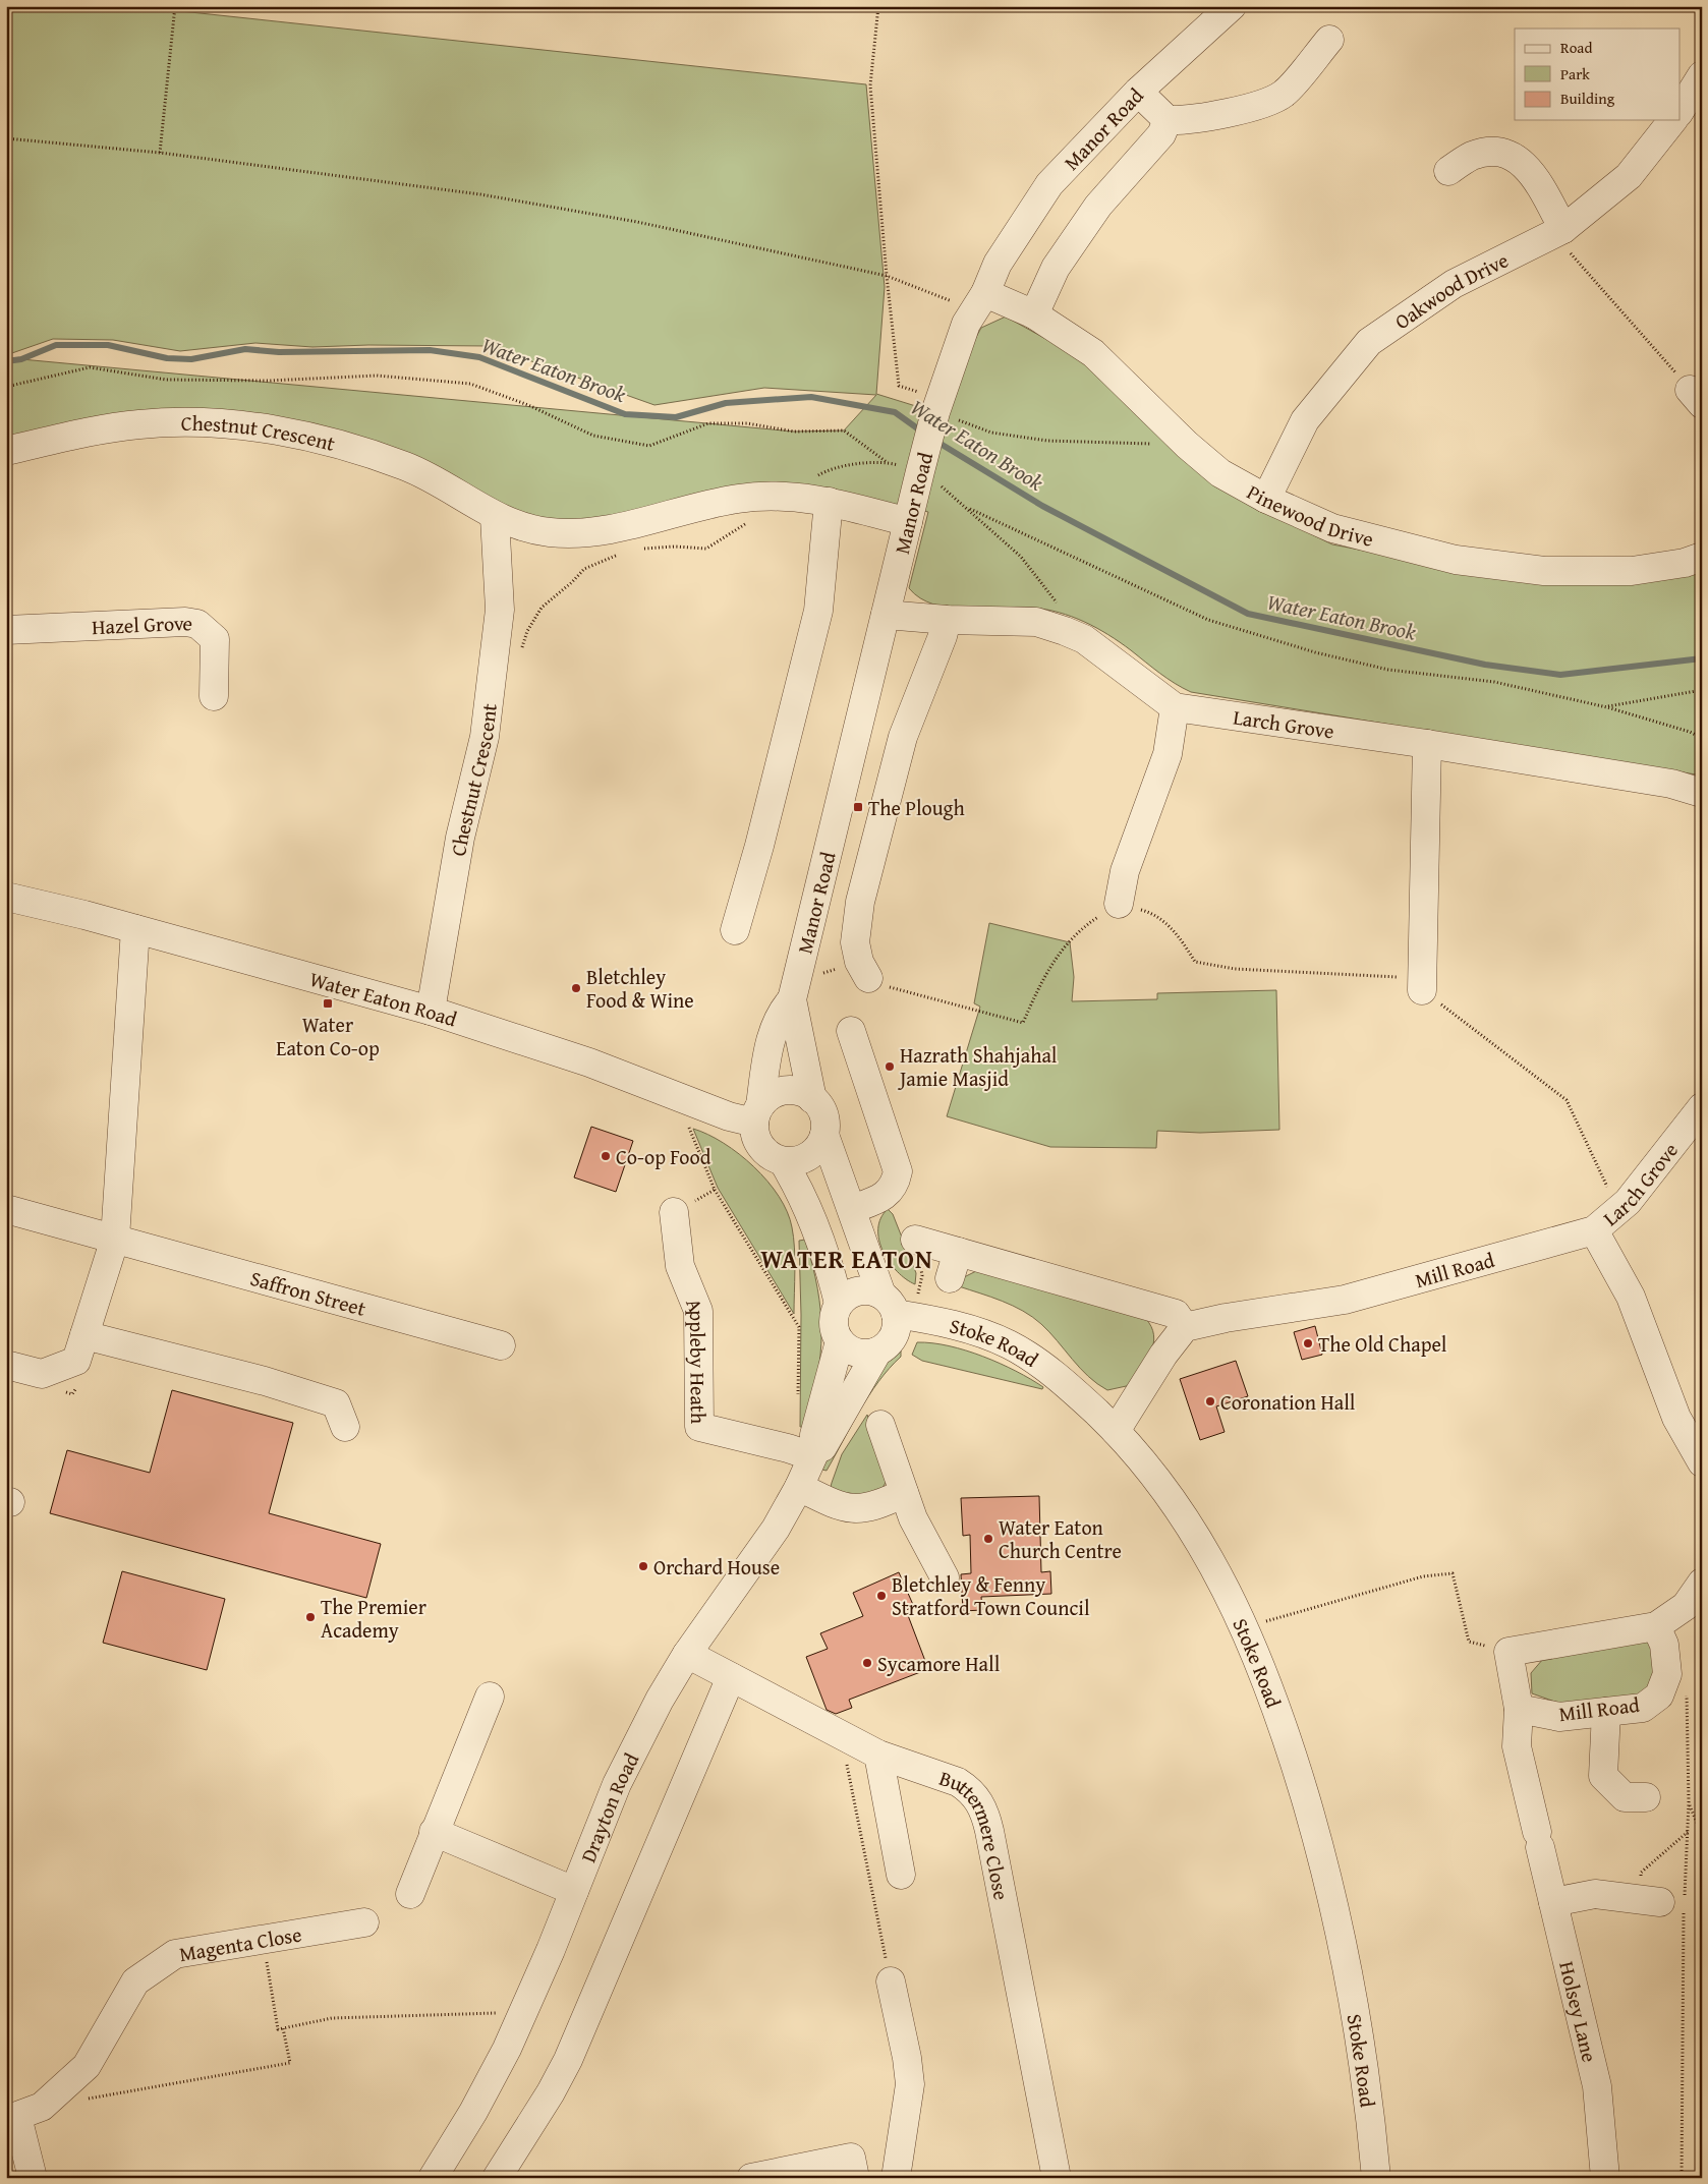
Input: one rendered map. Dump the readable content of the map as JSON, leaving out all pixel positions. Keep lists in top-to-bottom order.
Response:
{
  "streets": {
    "street": [
      "Manor Road",
      "Oakwood Drive",
      "Chestnut Crescent",
      "Pinewood Drive",
      "Hazel Grove",
      "Larch Grove",
      "Water Eaton Road",
      "Mill Road",
      "Saffron Street",
      "Stoke Road",
      "Appleby Heath",
      "Drayton Road",
      "Buttermere Close",
      "Magenta Close",
      "Holsey Lane"
    ]
  },
  "crossings": [
    ["Manor Road", "Chestnut Crescent"],
    ["Manor Road", "Pinewood Drive"],
    ["Manor Road", "Larch Grove"],
    ["Manor Road", "Water Eaton Road"],
    ["Oakwood Drive", "Pinewood Drive"],
    ["Chestnut Crescent", "Water Eaton Road"],
    ["Larch Grove", "Mill Road"],
    ["Mill Road", "Holsey Lane"],
    ["Stoke Road", "Drayton Road"],
    ["Appleby Heath", "Drayton Road"],
    ["Drayton Road", "Buttermere Close"]
  ],
  "districts": ["WATER EATON"],
  "water": ["Water Eaton Brook"],
  "places": {
    "transit": ["The Plough", "Water Eaton Co-op"],
    "other": [
      "Bletchley Food & Wine",
      "Hazrath Shahjahal Jamie Masjid",
      "Co-op Food",
      "The Old Chapel",
      "Coronation Hall",
      "Water Eaton Church Centre",
      "Orchard House",
      "Bletchley & Fenny Stratford Town Council",
      "The Premier Academy",
      "Sycamore Hall"
    ]
  },
  "legend": ["Road", "Park", "Building"]
}
